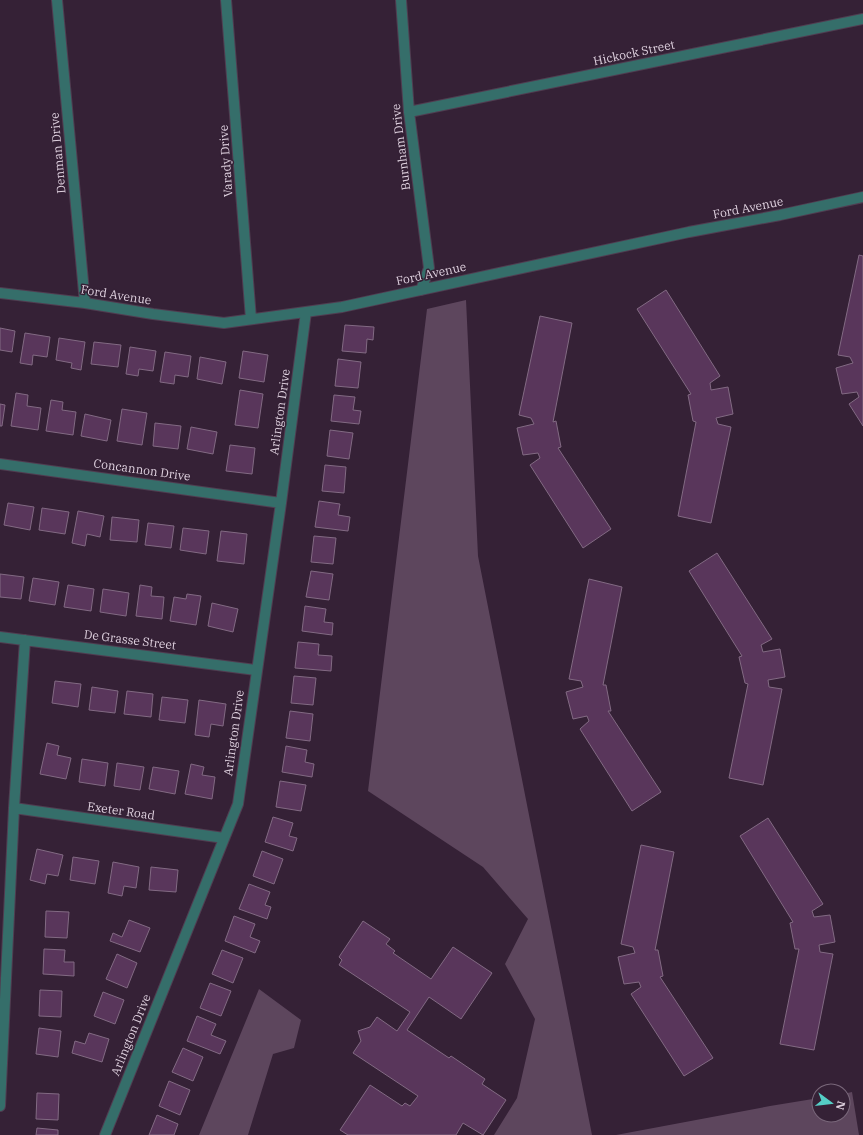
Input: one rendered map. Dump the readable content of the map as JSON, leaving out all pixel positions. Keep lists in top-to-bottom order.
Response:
{
  "streets": {
    "street": [
      "Hickock Street",
      "Burnham Drive",
      "Denman Drive",
      "Varady Drive",
      "Ford Avenue",
      "Arlington Drive",
      "Concannon Drive",
      "De Grasse Street",
      "Exeter Road"
    ]
  },
  "crossings": [
    ["Hickock Street", "Burnham Drive"],
    ["Burnham Drive", "Ford Avenue"],
    ["Denman Drive", "Ford Avenue"],
    ["Varady Drive", "Ford Avenue"],
    ["Ford Avenue", "Arlington Drive"],
    ["Arlington Drive", "Concannon Drive"],
    ["Arlington Drive", "De Grasse Street"],
    ["Arlington Drive", "Exeter Road"]
  ],
  "north": "right"
}
